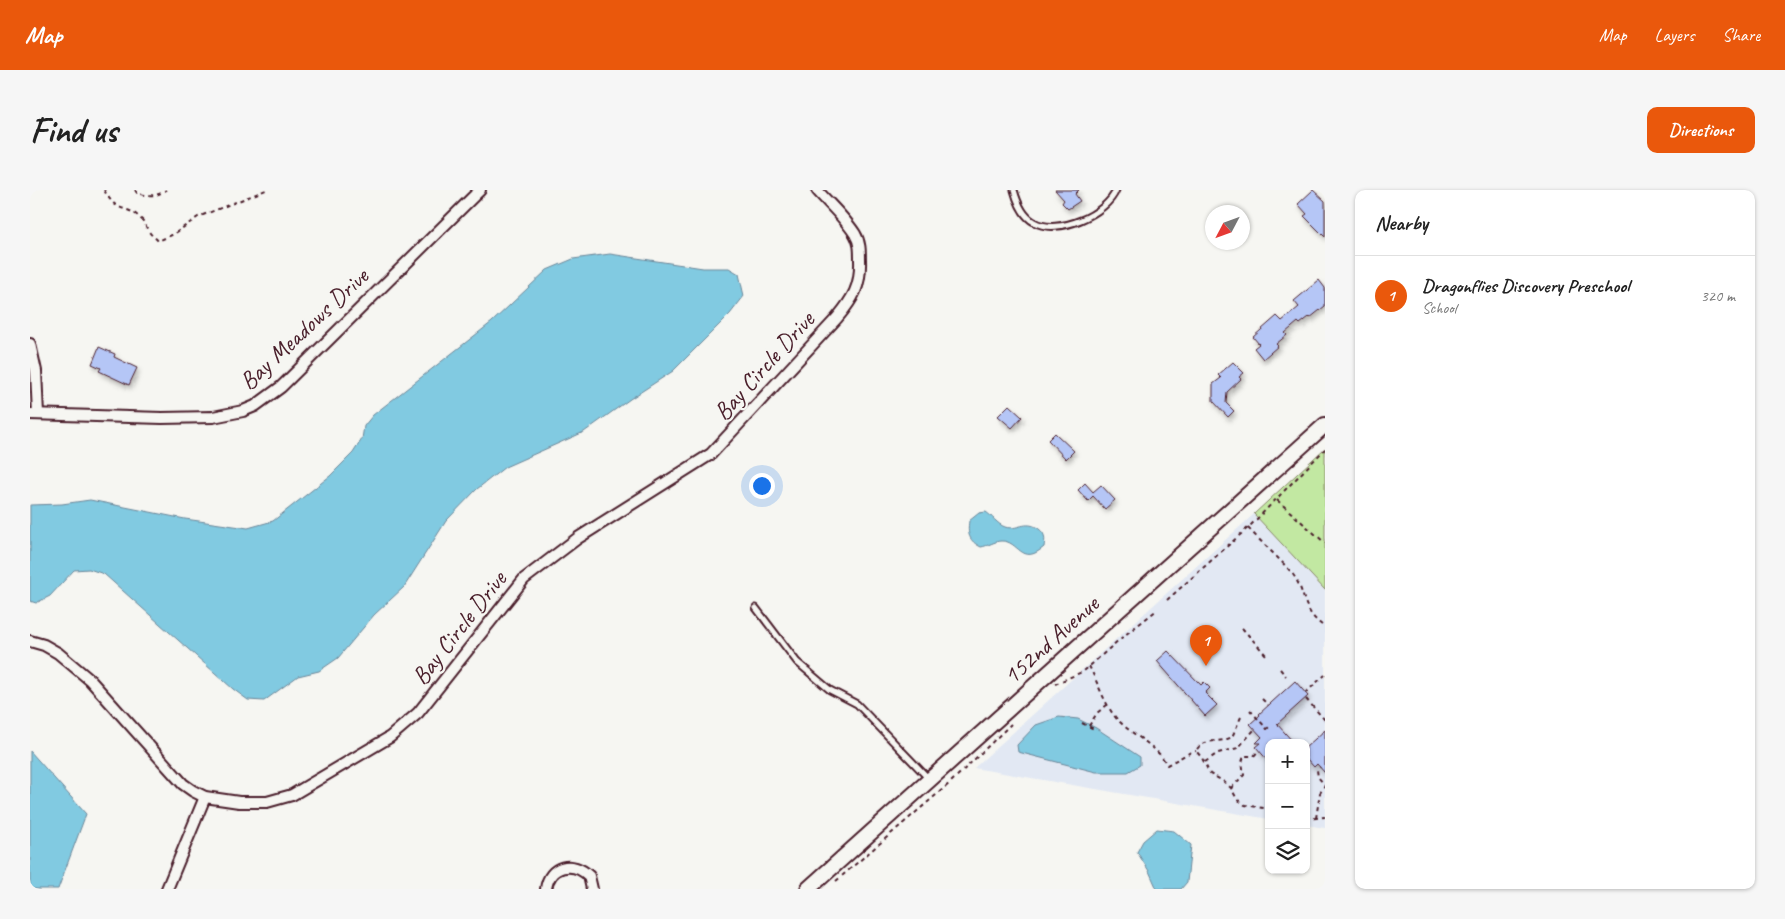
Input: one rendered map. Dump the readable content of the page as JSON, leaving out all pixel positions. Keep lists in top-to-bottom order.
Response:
{
  "streets": {
    "street": ["Bay Meadows Drive", "Bay Circle Drive", "152nd Avenue"]
  },
  "north": "bottom left",
  "page": {
    "header": "Map",
    "nav": ["Map", "Layers", "Share"],
    "buttons": "Directions",
    "title": "Find us",
    "heading": "Nearby",
    "list": [
      {
        "mark": "1",
        "name": "Dragonflies Discovery Preschool",
        "note": "School",
        "value": "320 m"
      }
    ],
    "pins": "1",
    "map_buttons": ["+", "−"]
  }
}
